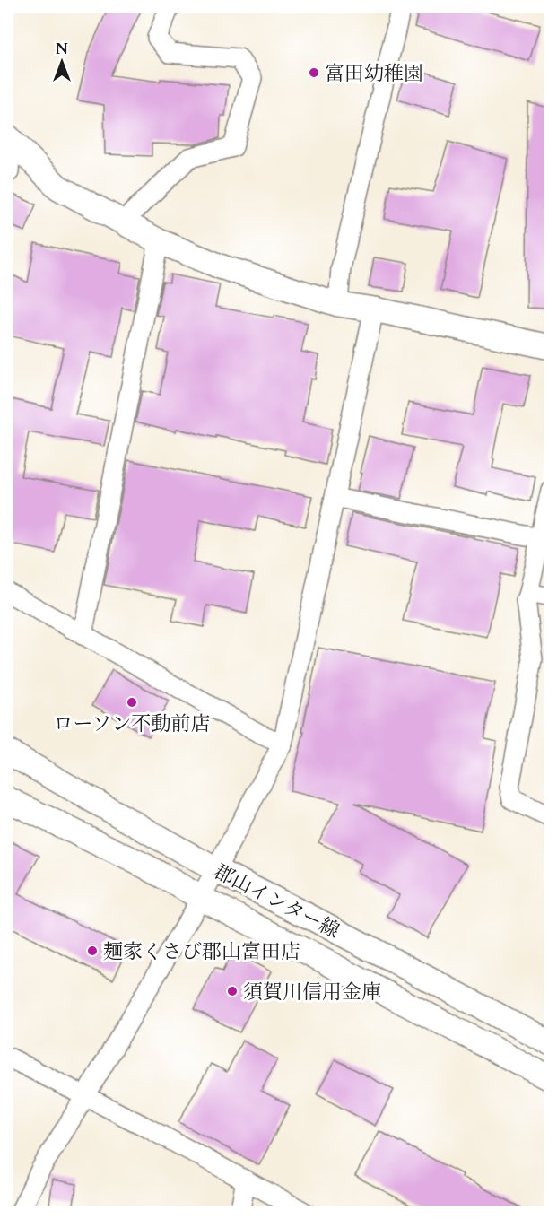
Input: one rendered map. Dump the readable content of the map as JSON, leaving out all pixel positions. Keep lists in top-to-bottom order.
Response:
{
  "streets": {
    "street": ["郡山インター線"]
  },
  "places": [
    "富田幼稚園",
    "ローソン不動前店",
    "麺家くさび郡山富田店",
    "須賀川信用金庫"
  ],
  "north": "top"
}
